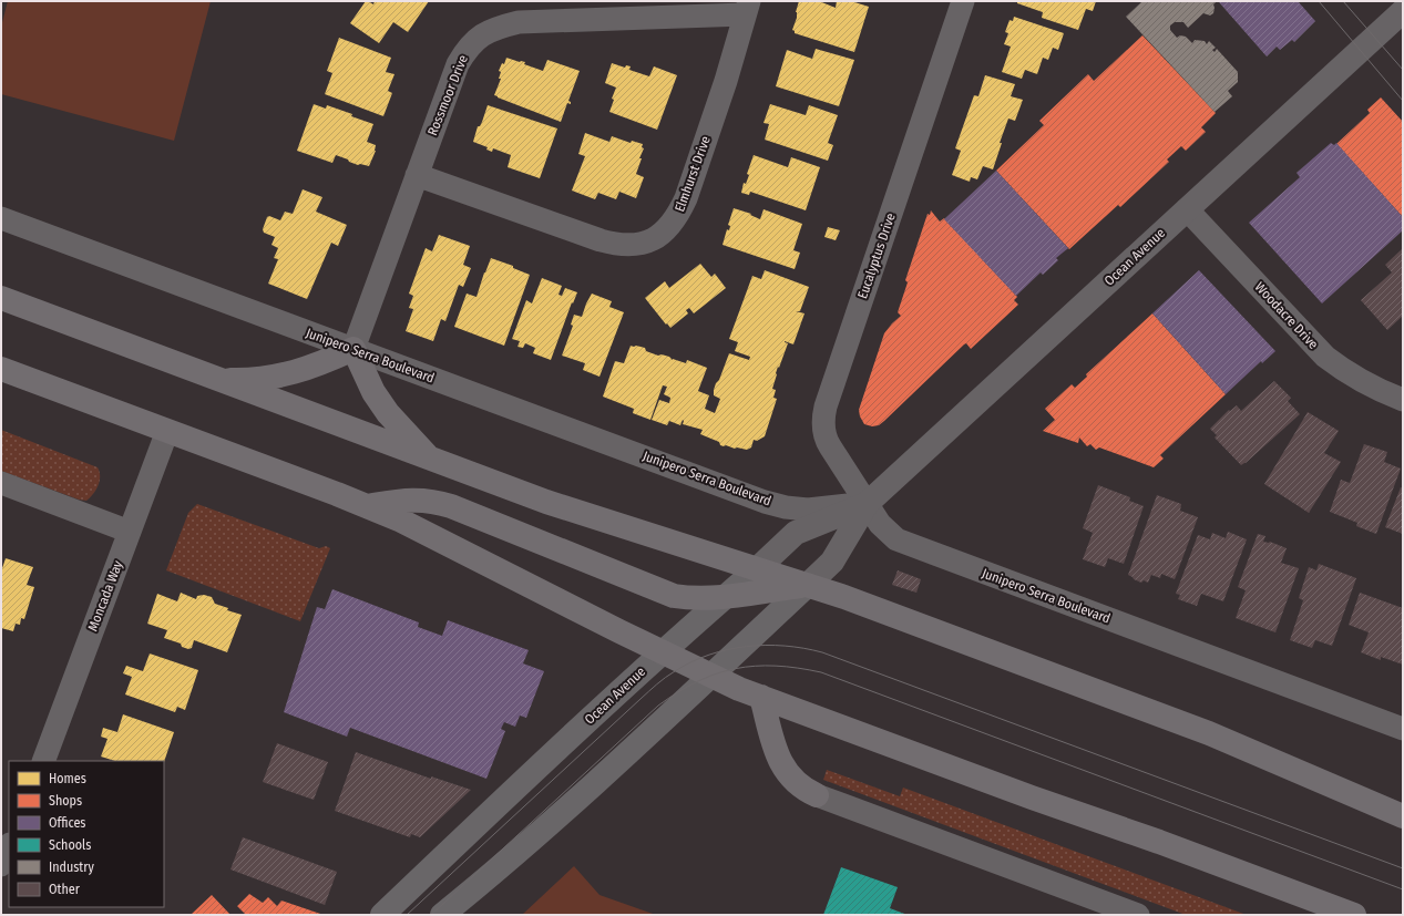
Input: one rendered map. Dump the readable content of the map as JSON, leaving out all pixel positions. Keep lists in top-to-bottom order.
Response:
{
  "streets": {
    "main road": ["Ocean Avenue"],
    "street": [
      "Rossmoor Drive",
      "Elmhurst Drive",
      "Eucalyptus Drive",
      "Woodacre Drive",
      "Junipero Serra Boulevard",
      "Moncada Way"
    ]
  },
  "crossings": [
    ["Rossmoor Drive", "Elmhurst Drive"],
    ["Rossmoor Drive", "Junipero Serra Boulevard"],
    ["Eucalyptus Drive", "Ocean Avenue"],
    ["Eucalyptus Drive", "Junipero Serra Boulevard"],
    ["Ocean Avenue", "Woodacre Drive"],
    ["Ocean Avenue", "Junipero Serra Boulevard"]
  ],
  "legend": [
    "Homes",
    "Shops",
    "Offices",
    "Schools",
    "Industry",
    "Other"
  ]
}
